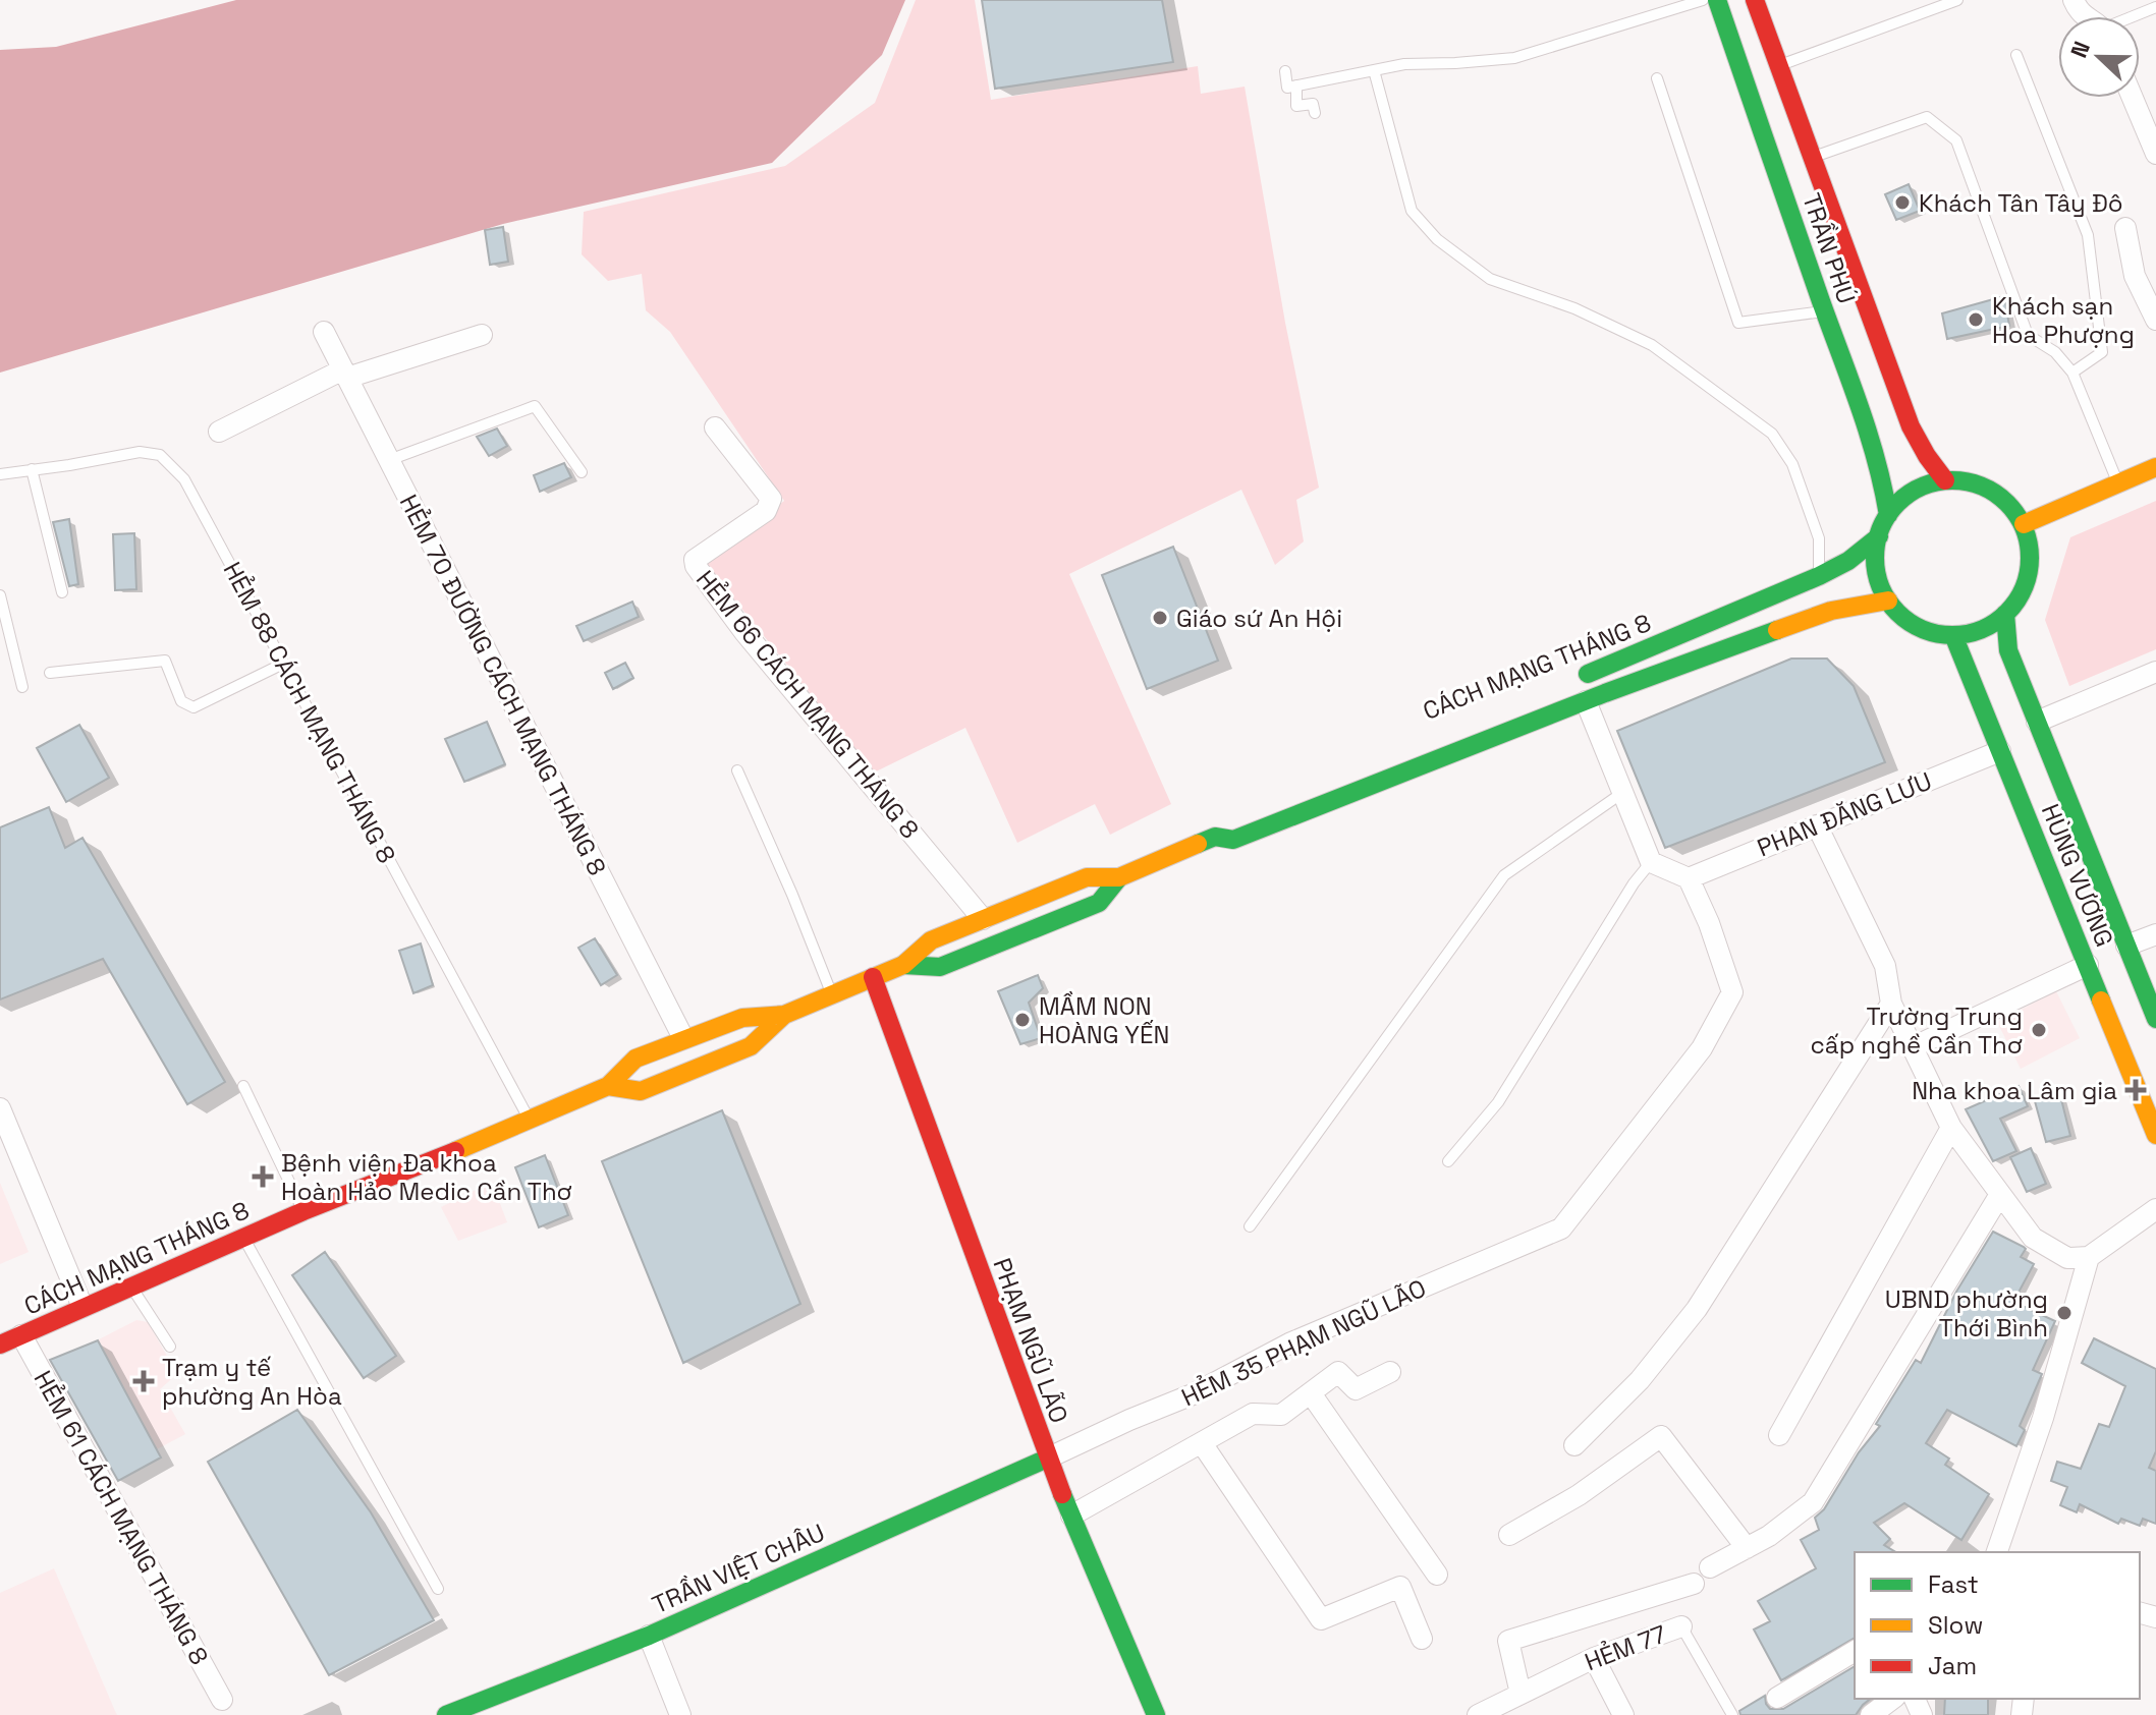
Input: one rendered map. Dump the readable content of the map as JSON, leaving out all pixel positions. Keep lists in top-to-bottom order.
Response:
{
  "streets": {
    "main road": [
      "TRẦN PHÚ",
      "CÁCH MẠNG THÁNG 8",
      "HÙNG VƯƠNG",
      "PHẠM NGŨ LÃO",
      "TRẦN VIỆT CHÂU"
    ],
    "street": [
      "HẺM 70 ĐƯỜNG CÁCH MẠNG THÁNG 8",
      "HẺM 66 CÁCH MẠNG THÁNG 8",
      "PHAN ĐĂNG LƯU",
      "HẺM 35 PHẠM NGŨ LÃO",
      "HẺM 61 CÁCH MẠNG THÁNG 8",
      "HẺM 77"
    ],
    "lane": ["HẺM 88 CÁCH MẠNG THÁNG 8"]
  },
  "crossings": [
    ["TRẦN PHÚ", "CÁCH MẠNG THÁNG 8"],
    ["TRẦN PHÚ", "HÙNG VƯƠNG"],
    ["CÁCH MẠNG THÁNG 8", "HẺM 70 ĐƯỜNG CÁCH MẠNG THÁNG 8"],
    ["CÁCH MẠNG THÁNG 8", "HẺM 66 CÁCH MẠNG THÁNG 8"],
    ["CÁCH MẠNG THÁNG 8", "HẺM 88 CÁCH MẠNG THÁNG 8"],
    ["CÁCH MẠNG THÁNG 8", "HÙNG VƯƠNG"],
    ["CÁCH MẠNG THÁNG 8", "PHẠM NGŨ LÃO"],
    ["CÁCH MẠNG THÁNG 8", "HẺM 61 CÁCH MẠNG THÁNG 8"],
    ["PHAN ĐĂNG LƯU", "HÙNG VƯƠNG"],
    ["PHAN ĐĂNG LƯU", "HẺM 35 PHẠM NGŨ LÃO"],
    ["PHẠM NGŨ LÃO", "HẺM 35 PHẠM NGŨ LÃO"],
    ["PHẠM NGŨ LÃO", "TRẦN VIỆT CHÂU"],
    ["HẺM 35 PHẠM NGŨ LÃO", "TRẦN VIỆT CHÂU"]
  ],
  "places": {
    "other": [
      "Khách Tân Tây Đô",
      "Khách sạn Hoa Phượng",
      "Giáo sứ An Hội",
      "MẦM NON HOÀNG YẾN",
      "Trường Trung cấp nghề Cần Thơ",
      "UBND phường Thới Bình"
    ],
    "health": ["Nha khoa Lâm gia", "Bệnh viện Đa khoa Hoàn Hảo Medic Cần Thơ", "Trạm y tế phường An Hòa"]
  },
  "legend": ["Fast", "Slow", "Jam"],
  "north": "left"
}
